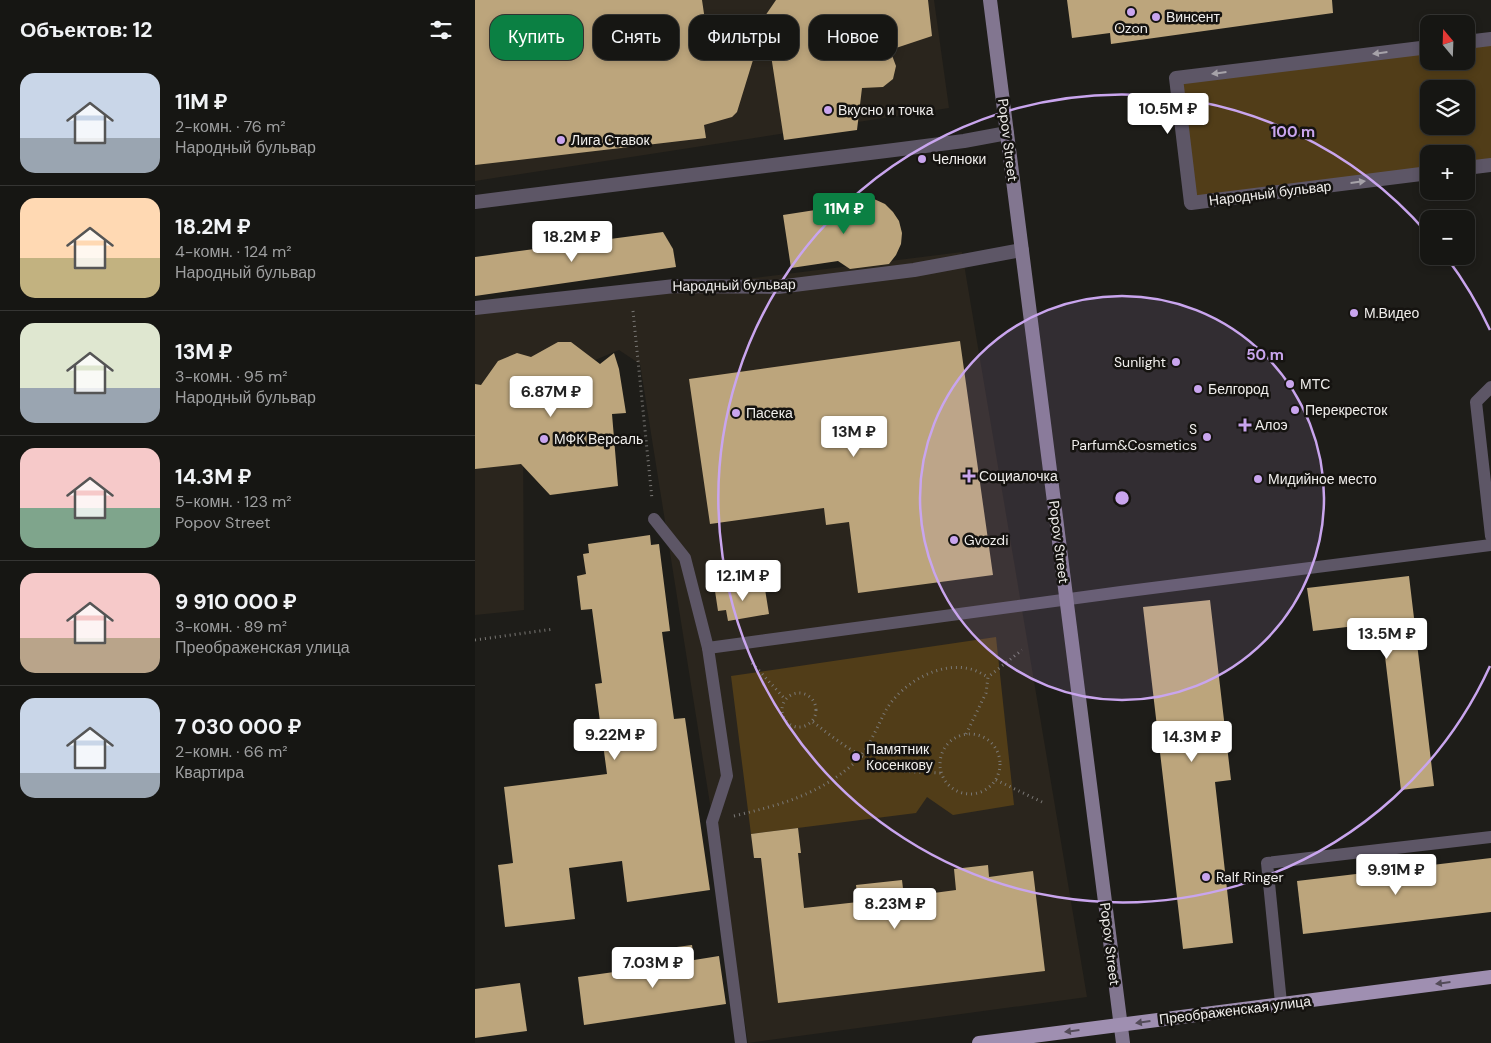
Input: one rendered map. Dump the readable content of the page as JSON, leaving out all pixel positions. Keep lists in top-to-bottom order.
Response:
{
  "streets": {
    "main road": ["Popov Street", "Преображенская улица"],
    "street": ["Народный бульвар"]
  },
  "crossings": [
    ["Popov Street", "Народный бульвар"],
    ["Popov Street", "Преображенская улица"]
  ],
  "one_way": ["Преображенская улица"],
  "places": {
    "other": [
      "Ozon",
      "Винсент",
      "Вкусно и точка",
      "Лига Ставок",
      "Челноки",
      "М.Видео",
      "Sunlight",
      "МТС",
      "Белгород",
      "Перекресток",
      "Пасека",
      "S Parfum&Cosmetics",
      "МФК Версаль",
      "Мидийное место",
      "Gvozdi",
      "Памятник Косенкову",
      "Ralf Ringer"
    ],
    "health": ["Алоэ", "Социалочка"]
  },
  "north": "top",
  "page": {
    "heading": "Объектов: 12",
    "map_buttons": ["+", "−"],
    "chip": [
      "Купить",
      "Снять",
      "Фильтры",
      "Новое"
    ],
    "list": [
      {
        "name": "11M ₽",
        "note": "2-комн. · 76 m² · Народный бульвар"
      },
      {
        "name": "18.2M ₽",
        "note": "4-комн. · 124 m² · Народный бульвар"
      },
      {
        "name": "13M ₽",
        "note": "3-комн. · 95 m² · Народный бульвар"
      },
      {
        "name": "14.3M ₽",
        "note": "5-комн. · 123 m² · Popov Street"
      },
      {
        "name": "9 910 000 ₽",
        "note": "3-комн. · 89 m² · Преображенская улица"
      },
      {
        "name": "7 030 000 ₽",
        "note": "2-комн. · 66 m² · Квартира"
      }
    ],
    "price": [
      "10.5M ₽",
      "11M ₽",
      "18.2M ₽",
      "6.87M ₽",
      "13M ₽",
      "12.1M ₽",
      "13.5M ₽",
      "9.22M ₽",
      "14.3M ₽",
      "9.91M ₽",
      "8.23M ₽",
      "7.03M ₽"
    ]
  },
  "rings": ["100 m", "50 m"]
}
